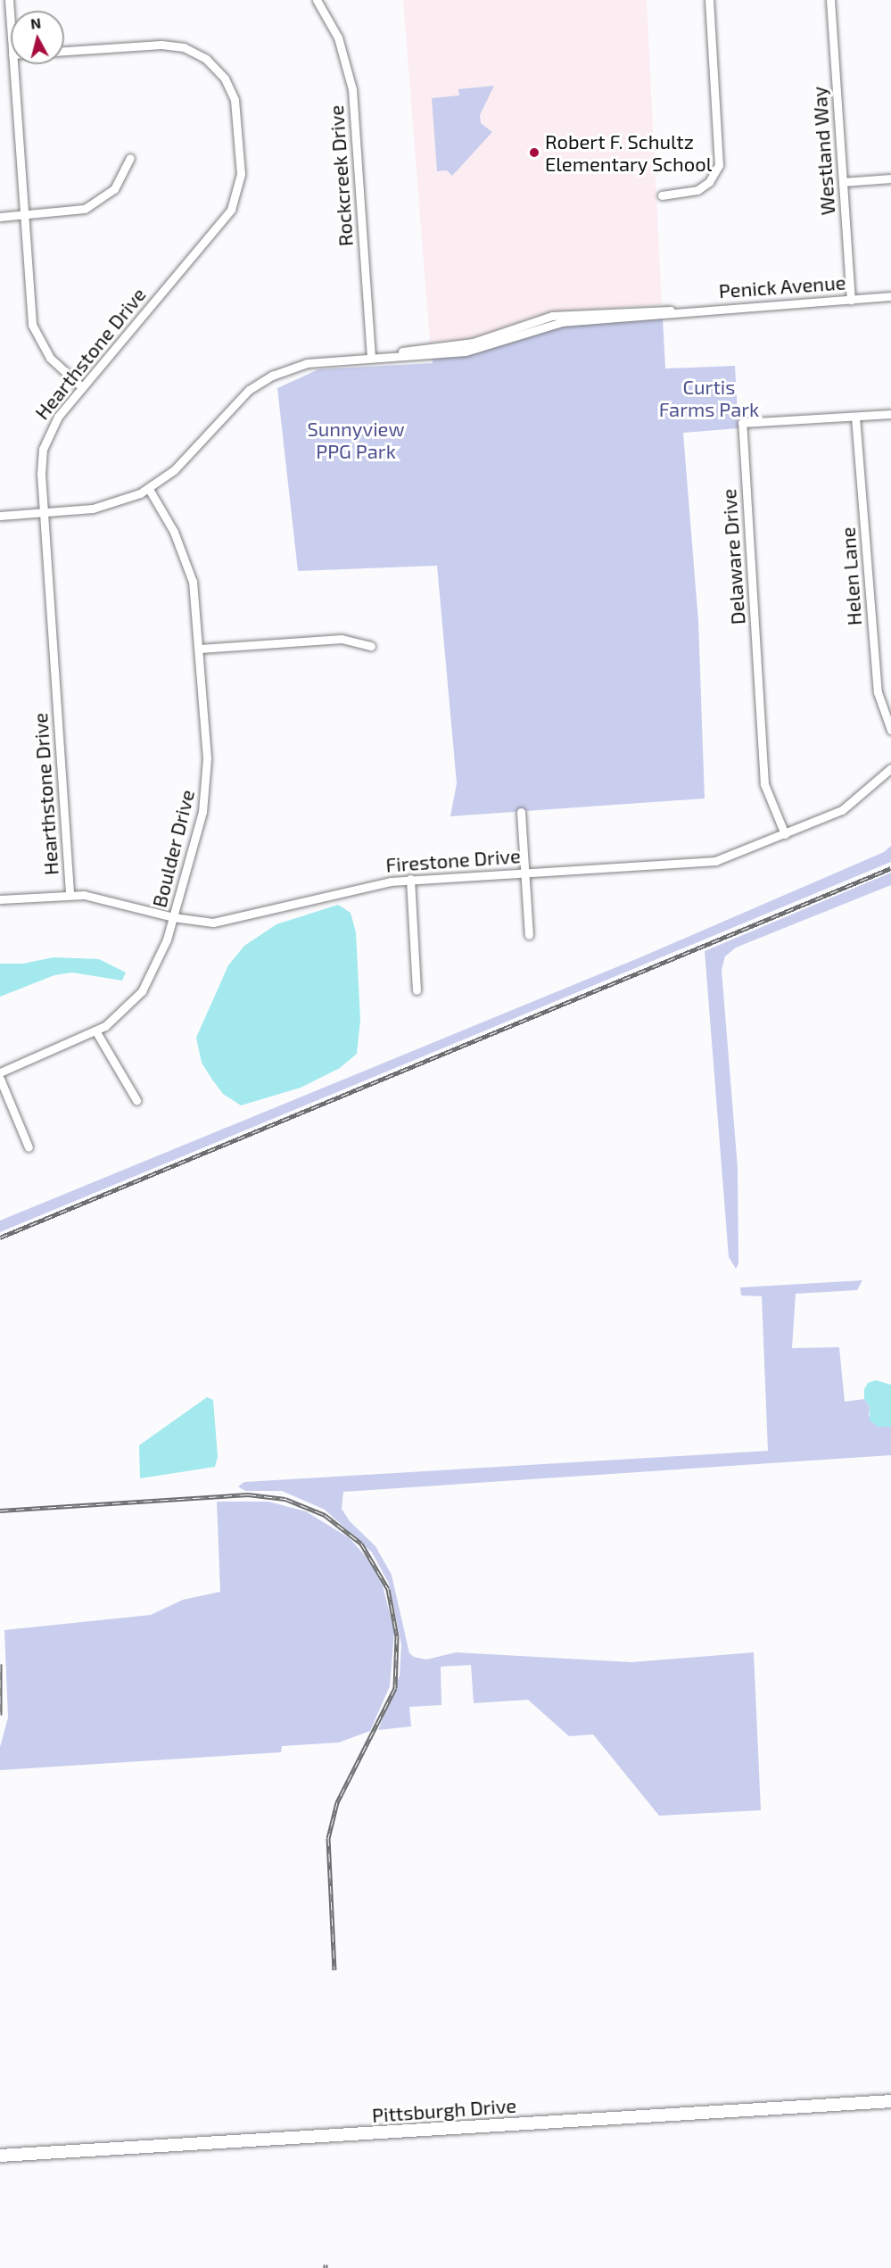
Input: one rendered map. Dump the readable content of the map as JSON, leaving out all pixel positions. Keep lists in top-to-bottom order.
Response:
{
  "streets": {
    "street": [
      "Westland Way",
      "Rockcreek Drive",
      "Penick Avenue",
      "Hearthstone Drive",
      "Delaware Drive",
      "Helen Lane",
      "Boulder Drive",
      "Firestone Drive",
      "Pittsburgh Drive"
    ]
  },
  "crossings": [
    ["Westland Way", "Penick Avenue"],
    ["Rockcreek Drive", "Penick Avenue"],
    ["Penick Avenue", "Hearthstone Drive"],
    ["Penick Avenue", "Boulder Drive"],
    ["Hearthstone Drive", "Firestone Drive"],
    ["Delaware Drive", "Helen Lane"],
    ["Delaware Drive", "Firestone Drive"],
    ["Boulder Drive", "Firestone Drive"]
  ],
  "parks": ["Curtis Farms Park", "Sunnyview PPG Park"],
  "places": ["Robert F. Schultz Elementary School"],
  "north": "top"
}
